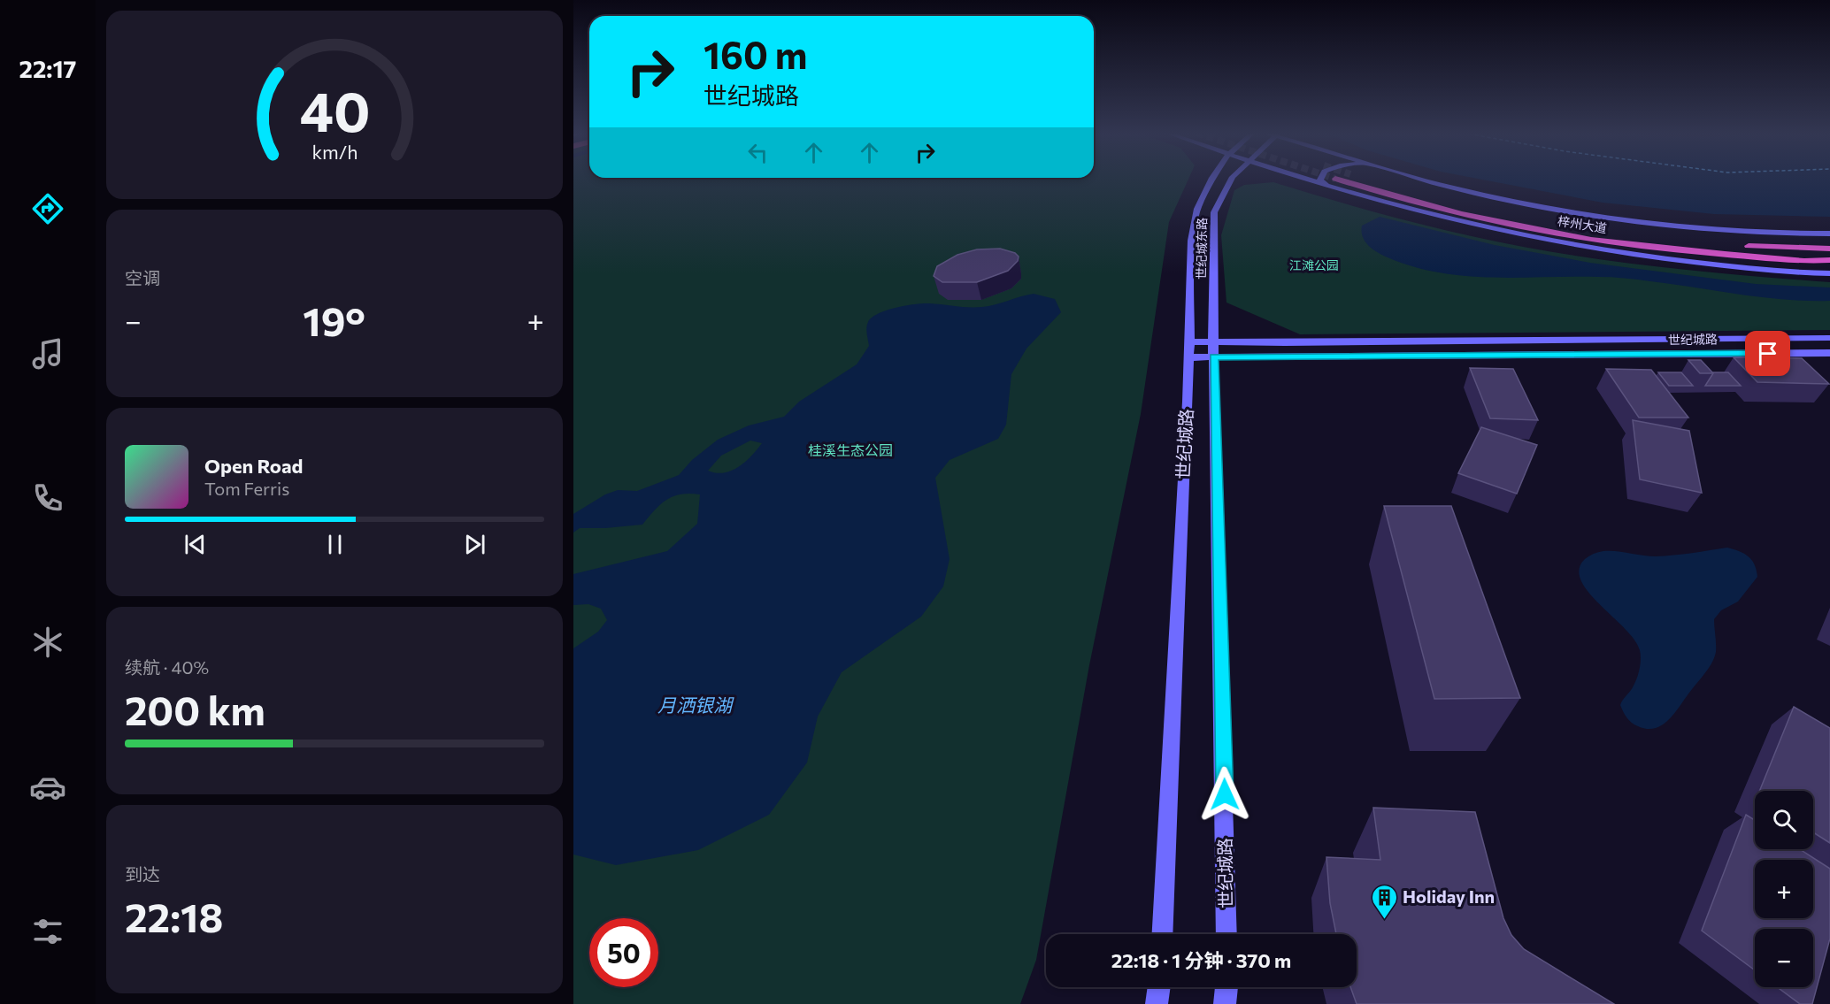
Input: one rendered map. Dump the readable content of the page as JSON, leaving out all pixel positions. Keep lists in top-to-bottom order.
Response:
{
  "streets": {
    "highway": ["梓州大道"],
    "main road": ["世纪城东路", "世纪城路"]
  },
  "crossings": [
    ["世纪城东路", "世纪城路"]
  ],
  "water": ["月洒银湖"],
  "parks": ["江滩公园", "桂溪生态公园"],
  "places": {
    "building": ["Holiday Inn"]
  },
  "page": {
    "tabs": "22:17",
    "turn": ["160 m", "世纪城路"],
    "tile": [
      "空调",
      ["续航 · 40%", "200 km"],
      ["到达", "22:18"]
    ],
    "heat": ["−", "19°", "+"],
    "song": ["Open Road", "Tom Ferris"],
    "map_buttons": ["+", "−"],
    "limit": "50",
    "trip": "22:18 · 1 分钟 · 370 m",
    "gauge": ["40", "km/h"]
  }
}
